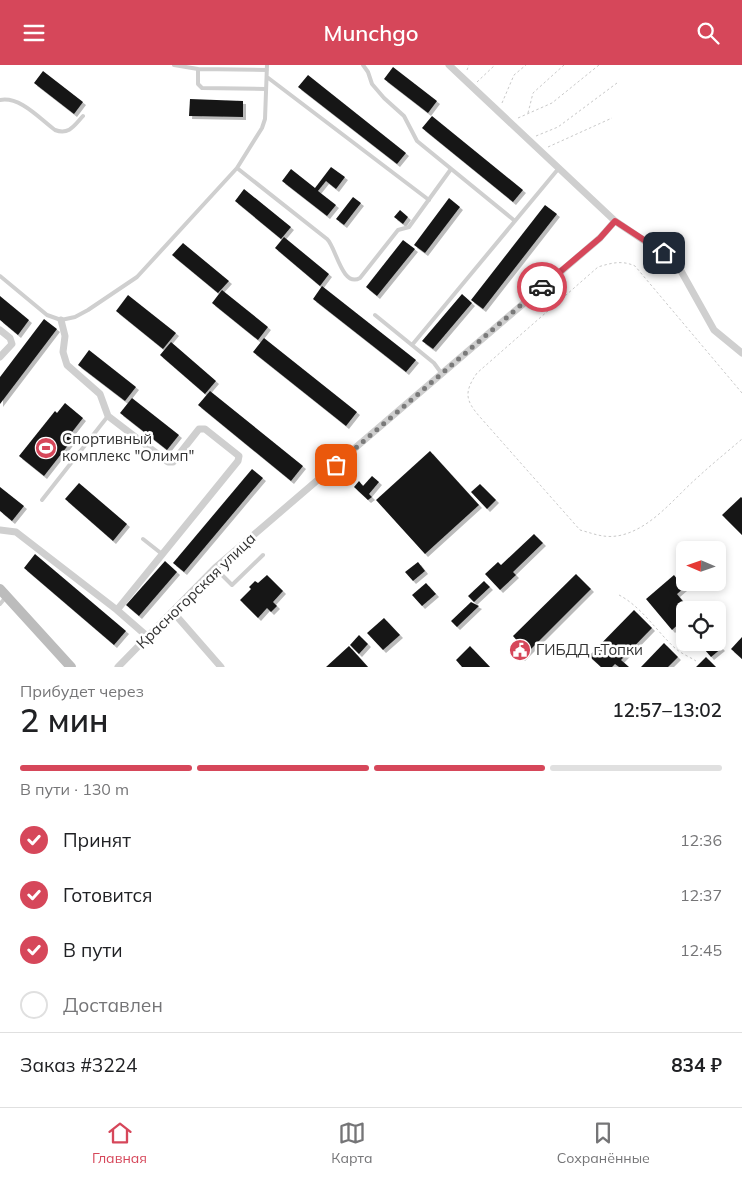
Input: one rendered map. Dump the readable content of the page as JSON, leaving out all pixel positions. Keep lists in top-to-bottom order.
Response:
{
  "streets": {
    "street": ["Красногорская улица"]
  },
  "places": {
    "sports": ["Спортивный комплекс \"Олимп\""],
    "public building": ["ГИБДД г.Топки"]
  },
  "north": "left",
  "page": {
    "header": "Munchgo",
    "heading": ["2 мин", "Прибудет через", "12:57–13:02"],
    "panel": ["Заказ #3224", "834 ₽"],
    "bar": "В пути · 130 m",
    "list": [
      ["Принят", "12:36"],
      ["Готовится", "12:37"],
      ["В пути", "12:45"],
      "Доставлен"
    ],
    "tabs": ["Главная", "Карта", "Сохранённые"]
  }
}
